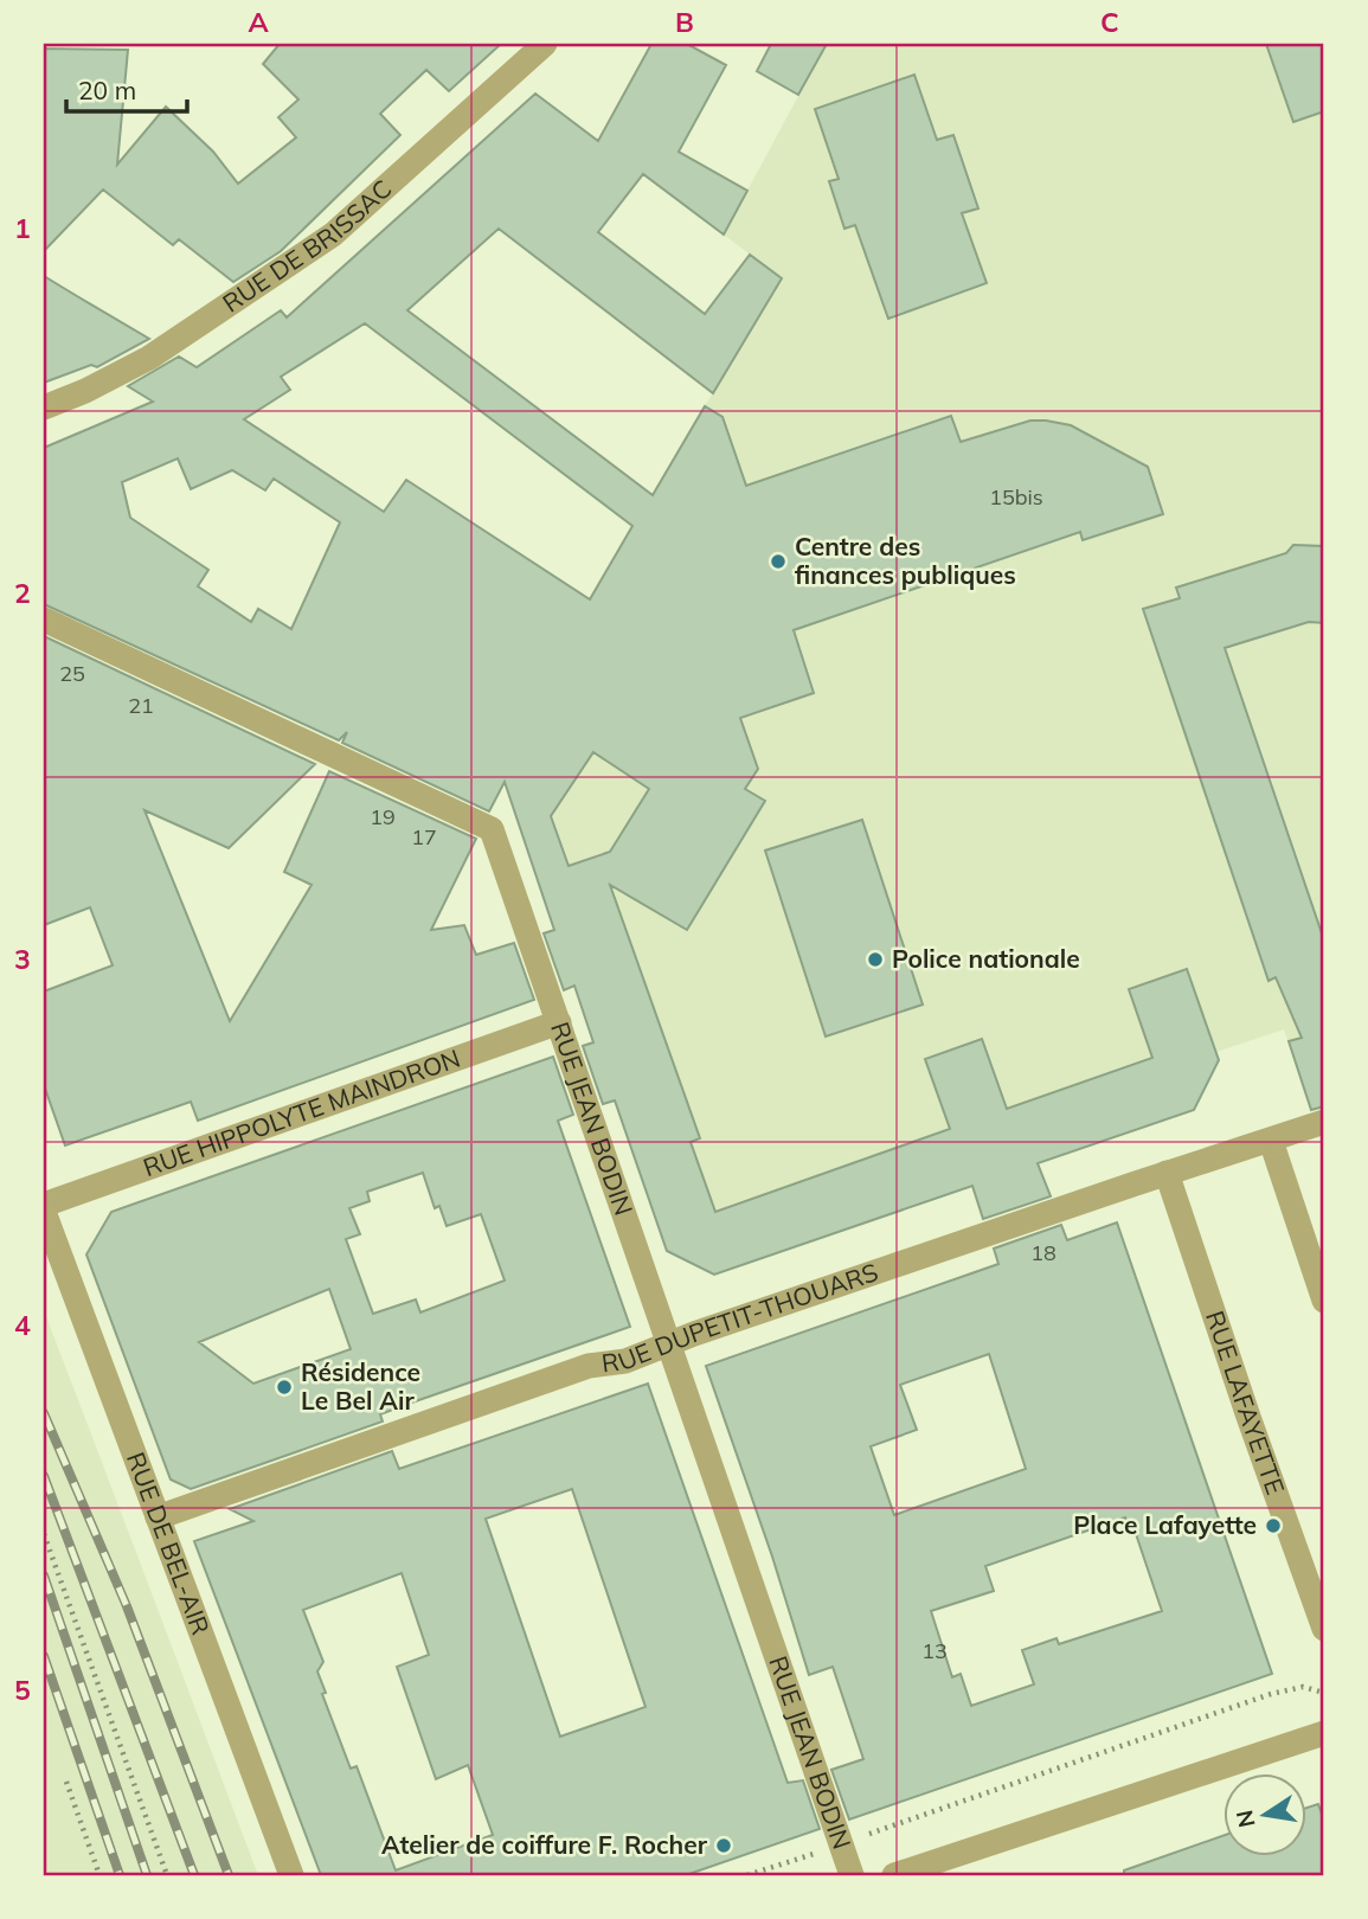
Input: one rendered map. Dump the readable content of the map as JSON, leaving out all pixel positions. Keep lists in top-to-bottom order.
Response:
{
  "streets": {
    "street": [
      "RUE DE BRISSAC",
      "RUE HIPPOLYTE MAINDRON",
      "RUE JEAN BODIN",
      "RUE DUPETIT-THOUARS",
      "RUE LAFAYETTE",
      "RUE DE BEL-AIR"
    ]
  },
  "crossings": [
    ["RUE HIPPOLYTE MAINDRON", "RUE JEAN BODIN"],
    ["RUE JEAN BODIN", "RUE DUPETIT-THOUARS"],
    ["RUE DUPETIT-THOUARS", "RUE LAFAYETTE"],
    ["RUE DUPETIT-THOUARS", "RUE DE BEL-AIR"]
  ],
  "places": [
    "Centre des finances publiques",
    "Police nationale",
    "Résidence Le Bel Air",
    "Place Lafayette",
    "Atelier de coiffure F. Rocher"
  ],
  "house_numbers": [
    "15bis",
    "25",
    "21",
    "19",
    "17",
    "18",
    "13"
  ],
  "scale_bar": "20 m",
  "north": "left",
  "grid": {
    "columns": ["A", "B", "C"],
    "rows": [
      "1",
      "2",
      "3",
      "4",
      "5"
    ]
  }
}
